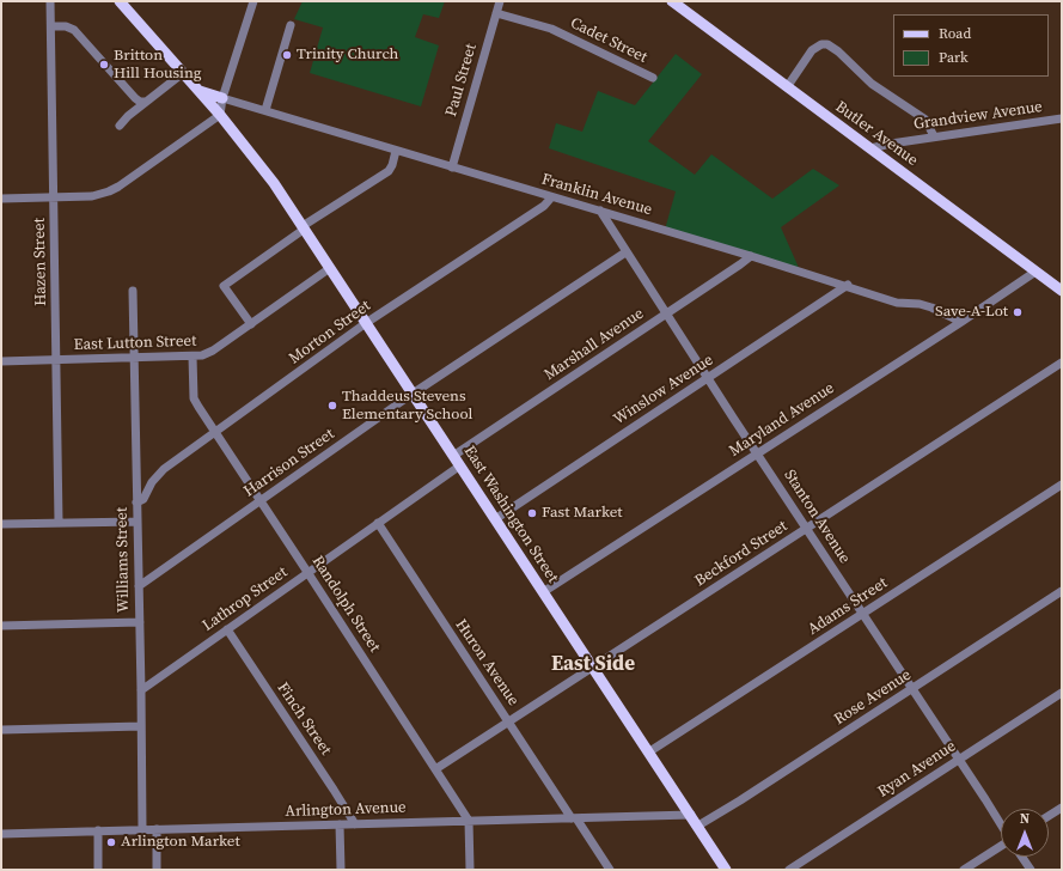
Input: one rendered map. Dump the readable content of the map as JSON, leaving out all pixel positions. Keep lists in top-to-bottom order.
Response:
{
  "streets": {
    "main road": ["Butler Avenue", "East Washington Street"],
    "street": [
      "Cadet Street",
      "Paul Street",
      "Grandview Avenue",
      "Franklin Avenue",
      "Hazen Street",
      "Morton Street",
      "East Lutton Street",
      "Marshall Avenue",
      "Winslow Avenue",
      "Maryland Avenue",
      "Harrison Street",
      "Stanton Avenue",
      "Beckford Street",
      "Williams Street",
      "Lathrop Street",
      "Randolph Street",
      "Adams Street",
      "Huron Avenue",
      "Rose Avenue",
      "Finch Street",
      "Ryan Avenue",
      "Arlington Avenue"
    ]
  },
  "crossings": [
    ["Cadet Street", "Paul Street"],
    ["Paul Street", "Franklin Avenue"],
    ["Grandview Avenue", "Butler Avenue"],
    ["Butler Avenue", "Maryland Avenue"],
    ["Franklin Avenue", "Morton Street"],
    ["Franklin Avenue", "Marshall Avenue"],
    ["Franklin Avenue", "Winslow Avenue"],
    ["Franklin Avenue", "Maryland Avenue"],
    ["Franklin Avenue", "Stanton Avenue"],
    ["Hazen Street", "East Lutton Street"],
    ["Morton Street", "East Washington Street"],
    ["Morton Street", "Williams Street"],
    ["Morton Street", "Randolph Street"],
    ["East Lutton Street", "East Washington Street"],
    ["East Lutton Street", "Williams Street"],
    ["East Lutton Street", "Randolph Street"],
    ["Marshall Avenue", "East Washington Street"],
    ["Marshall Avenue", "Stanton Avenue"],
    ["Marshall Avenue", "Lathrop Street"],
    ["Winslow Avenue", "East Washington Street"],
    ["Winslow Avenue", "Stanton Avenue"],
    ["Maryland Avenue", "East Washington Street"],
    ["Maryland Avenue", "Stanton Avenue"],
    ["Harrison Street", "East Washington Street"],
    ["Harrison Street", "Stanton Avenue"],
    ["Harrison Street", "Williams Street"],
    ["Harrison Street", "Randolph Street"],
    ["East Washington Street", "Beckford Street"],
    ["East Washington Street", "Lathrop Street"],
    ["East Washington Street", "Adams Street"],
    ["East Washington Street", "Rose Avenue"],
    ["East Washington Street", "Arlington Avenue"],
    ["Stanton Avenue", "Beckford Street"],
    ["Stanton Avenue", "Adams Street"],
    ["Stanton Avenue", "Rose Avenue"],
    ["Stanton Avenue", "Ryan Avenue"],
    ["Beckford Street", "Randolph Street"],
    ["Beckford Street", "Huron Avenue"],
    ["Williams Street", "Lathrop Street"],
    ["Williams Street", "Arlington Avenue"],
    ["Lathrop Street", "Randolph Street"],
    ["Lathrop Street", "Huron Avenue"],
    ["Lathrop Street", "Finch Street"],
    ["Randolph Street", "Arlington Avenue"],
    ["Huron Avenue", "Arlington Avenue"],
    ["Finch Street", "Arlington Avenue"]
  ],
  "districts": ["East Side"],
  "places": [
    "Trinity Church",
    "Britton Hill Housing",
    "Save-A-Lot",
    "Thaddeus Stevens Elementary School",
    "Fast Market",
    "Arlington Market"
  ],
  "legend": ["Road", "Park"],
  "north": "top"
}
